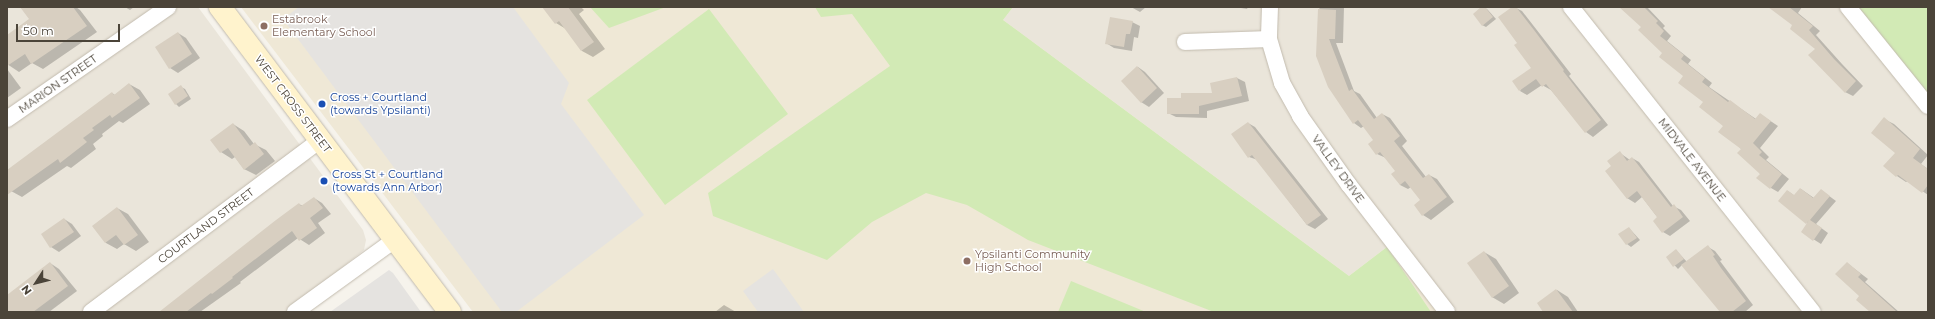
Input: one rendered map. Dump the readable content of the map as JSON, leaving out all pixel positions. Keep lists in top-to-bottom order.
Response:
{
  "streets": {
    "main road": ["WEST CROSS STREET"],
    "street": [
      "MARION STREET",
      "MIDVALE AVENUE",
      "VALLEY DRIVE",
      "COURTLAND STREET"
    ]
  },
  "crossings": [
    ["WEST CROSS STREET", "COURTLAND STREET"]
  ],
  "places": [
    "Estabrook Elementary School",
    "Cross + Courtland (towards Ypsilanti)",
    "Cross St + Courtland (towards Ann Arbor)",
    "Ypsilanti Community High School"
  ],
  "scale_bar": "50 m",
  "north": "bottom left"
}
